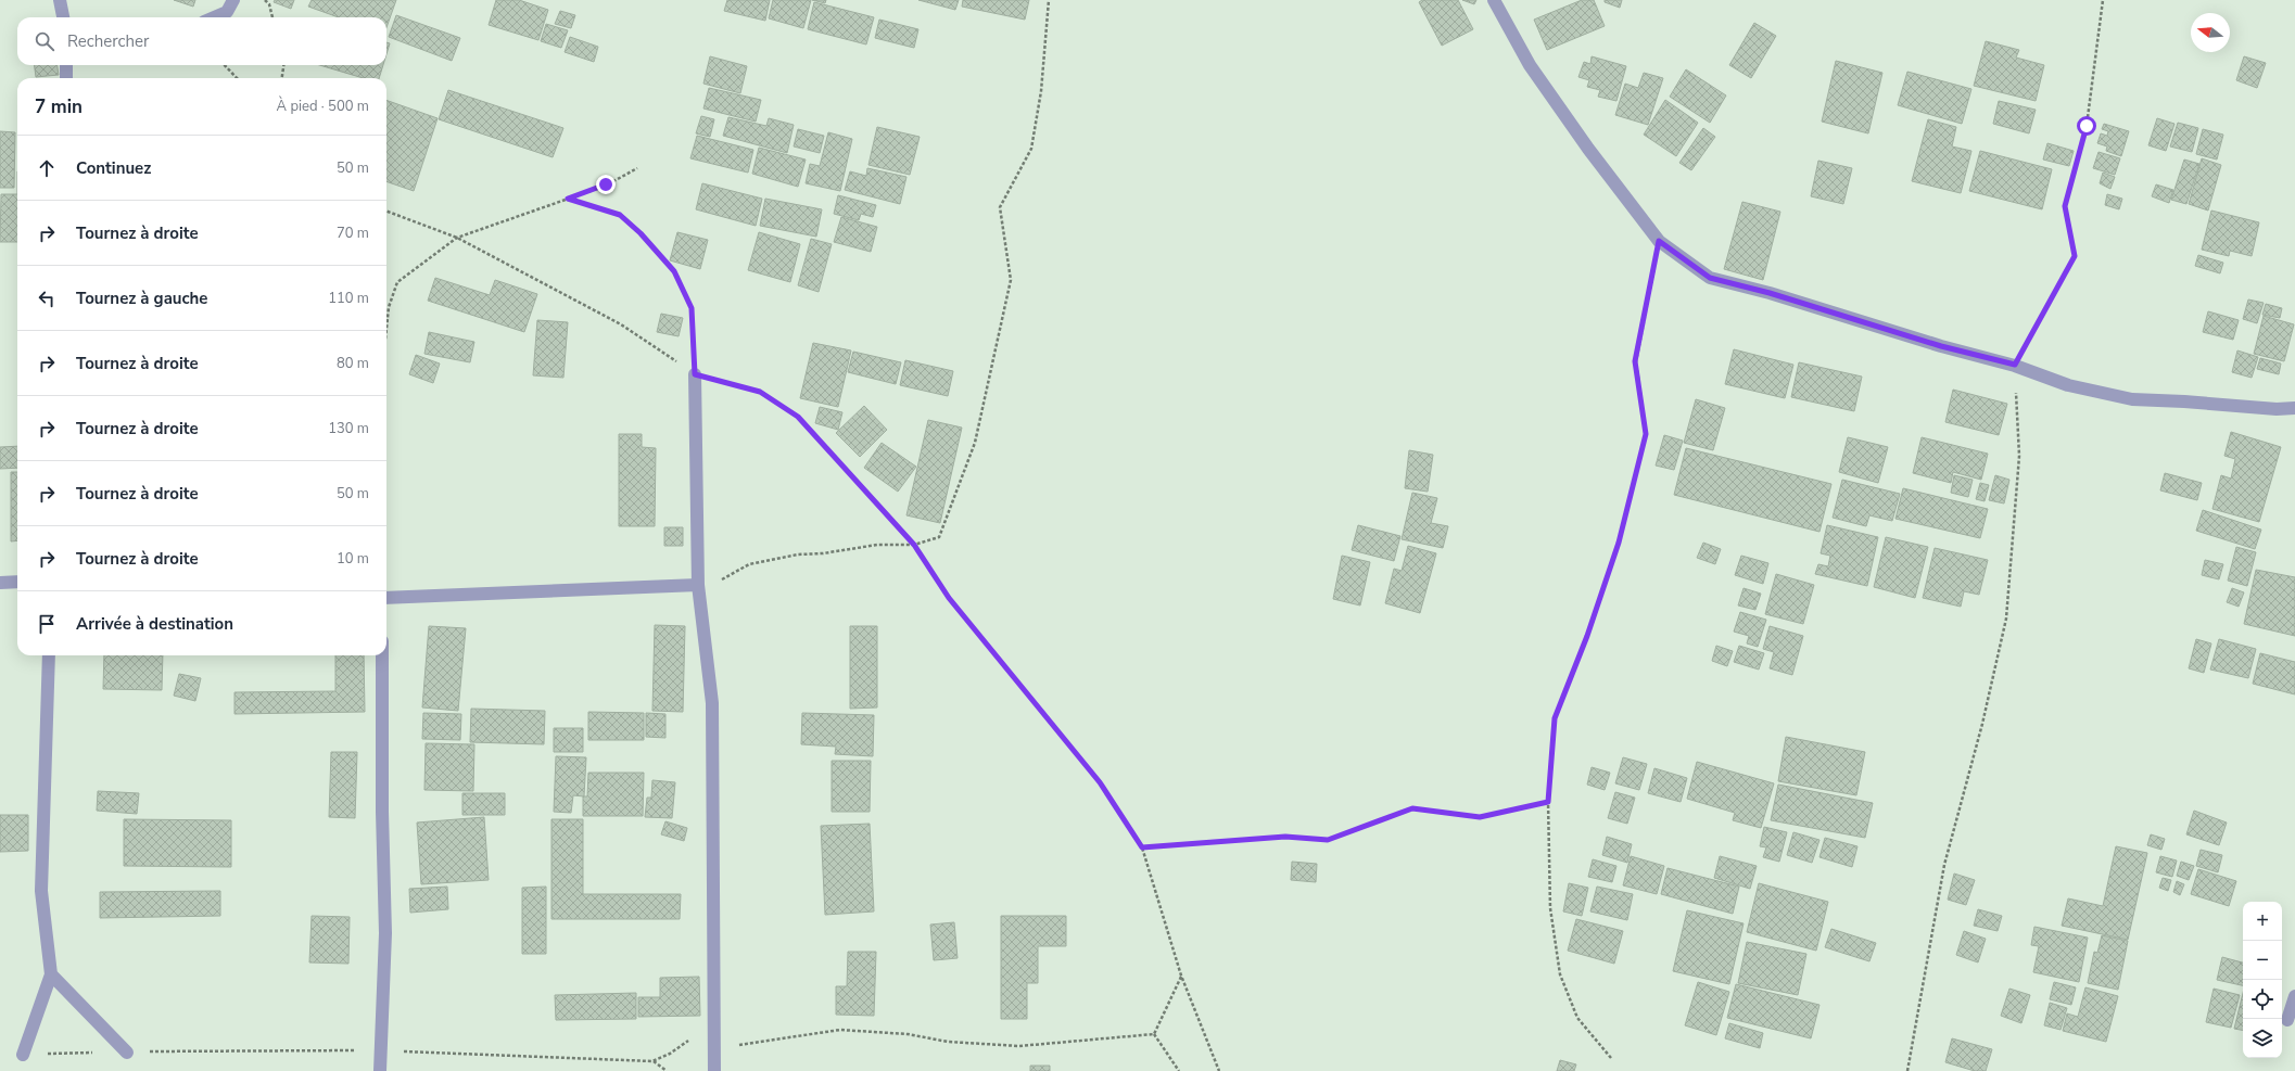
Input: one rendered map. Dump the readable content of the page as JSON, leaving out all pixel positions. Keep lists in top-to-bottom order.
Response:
{
  "north": "left",
  "page": {
    "search": "Rechercher",
    "heading": ["7 min", "À pied · 500 m"],
    "list": [
      ["Continuez", "50 m"],
      ["Tournez à droite", "70 m"],
      ["Tournez à gauche", "110 m"],
      ["Tournez à droite", "80 m"],
      ["Tournez à droite", "130 m"],
      ["Tournez à droite", "50 m"],
      ["Tournez à droite", "10 m"],
      "Arrivée à destination"
    ],
    "map_buttons": ["+", "−"]
  }
}
